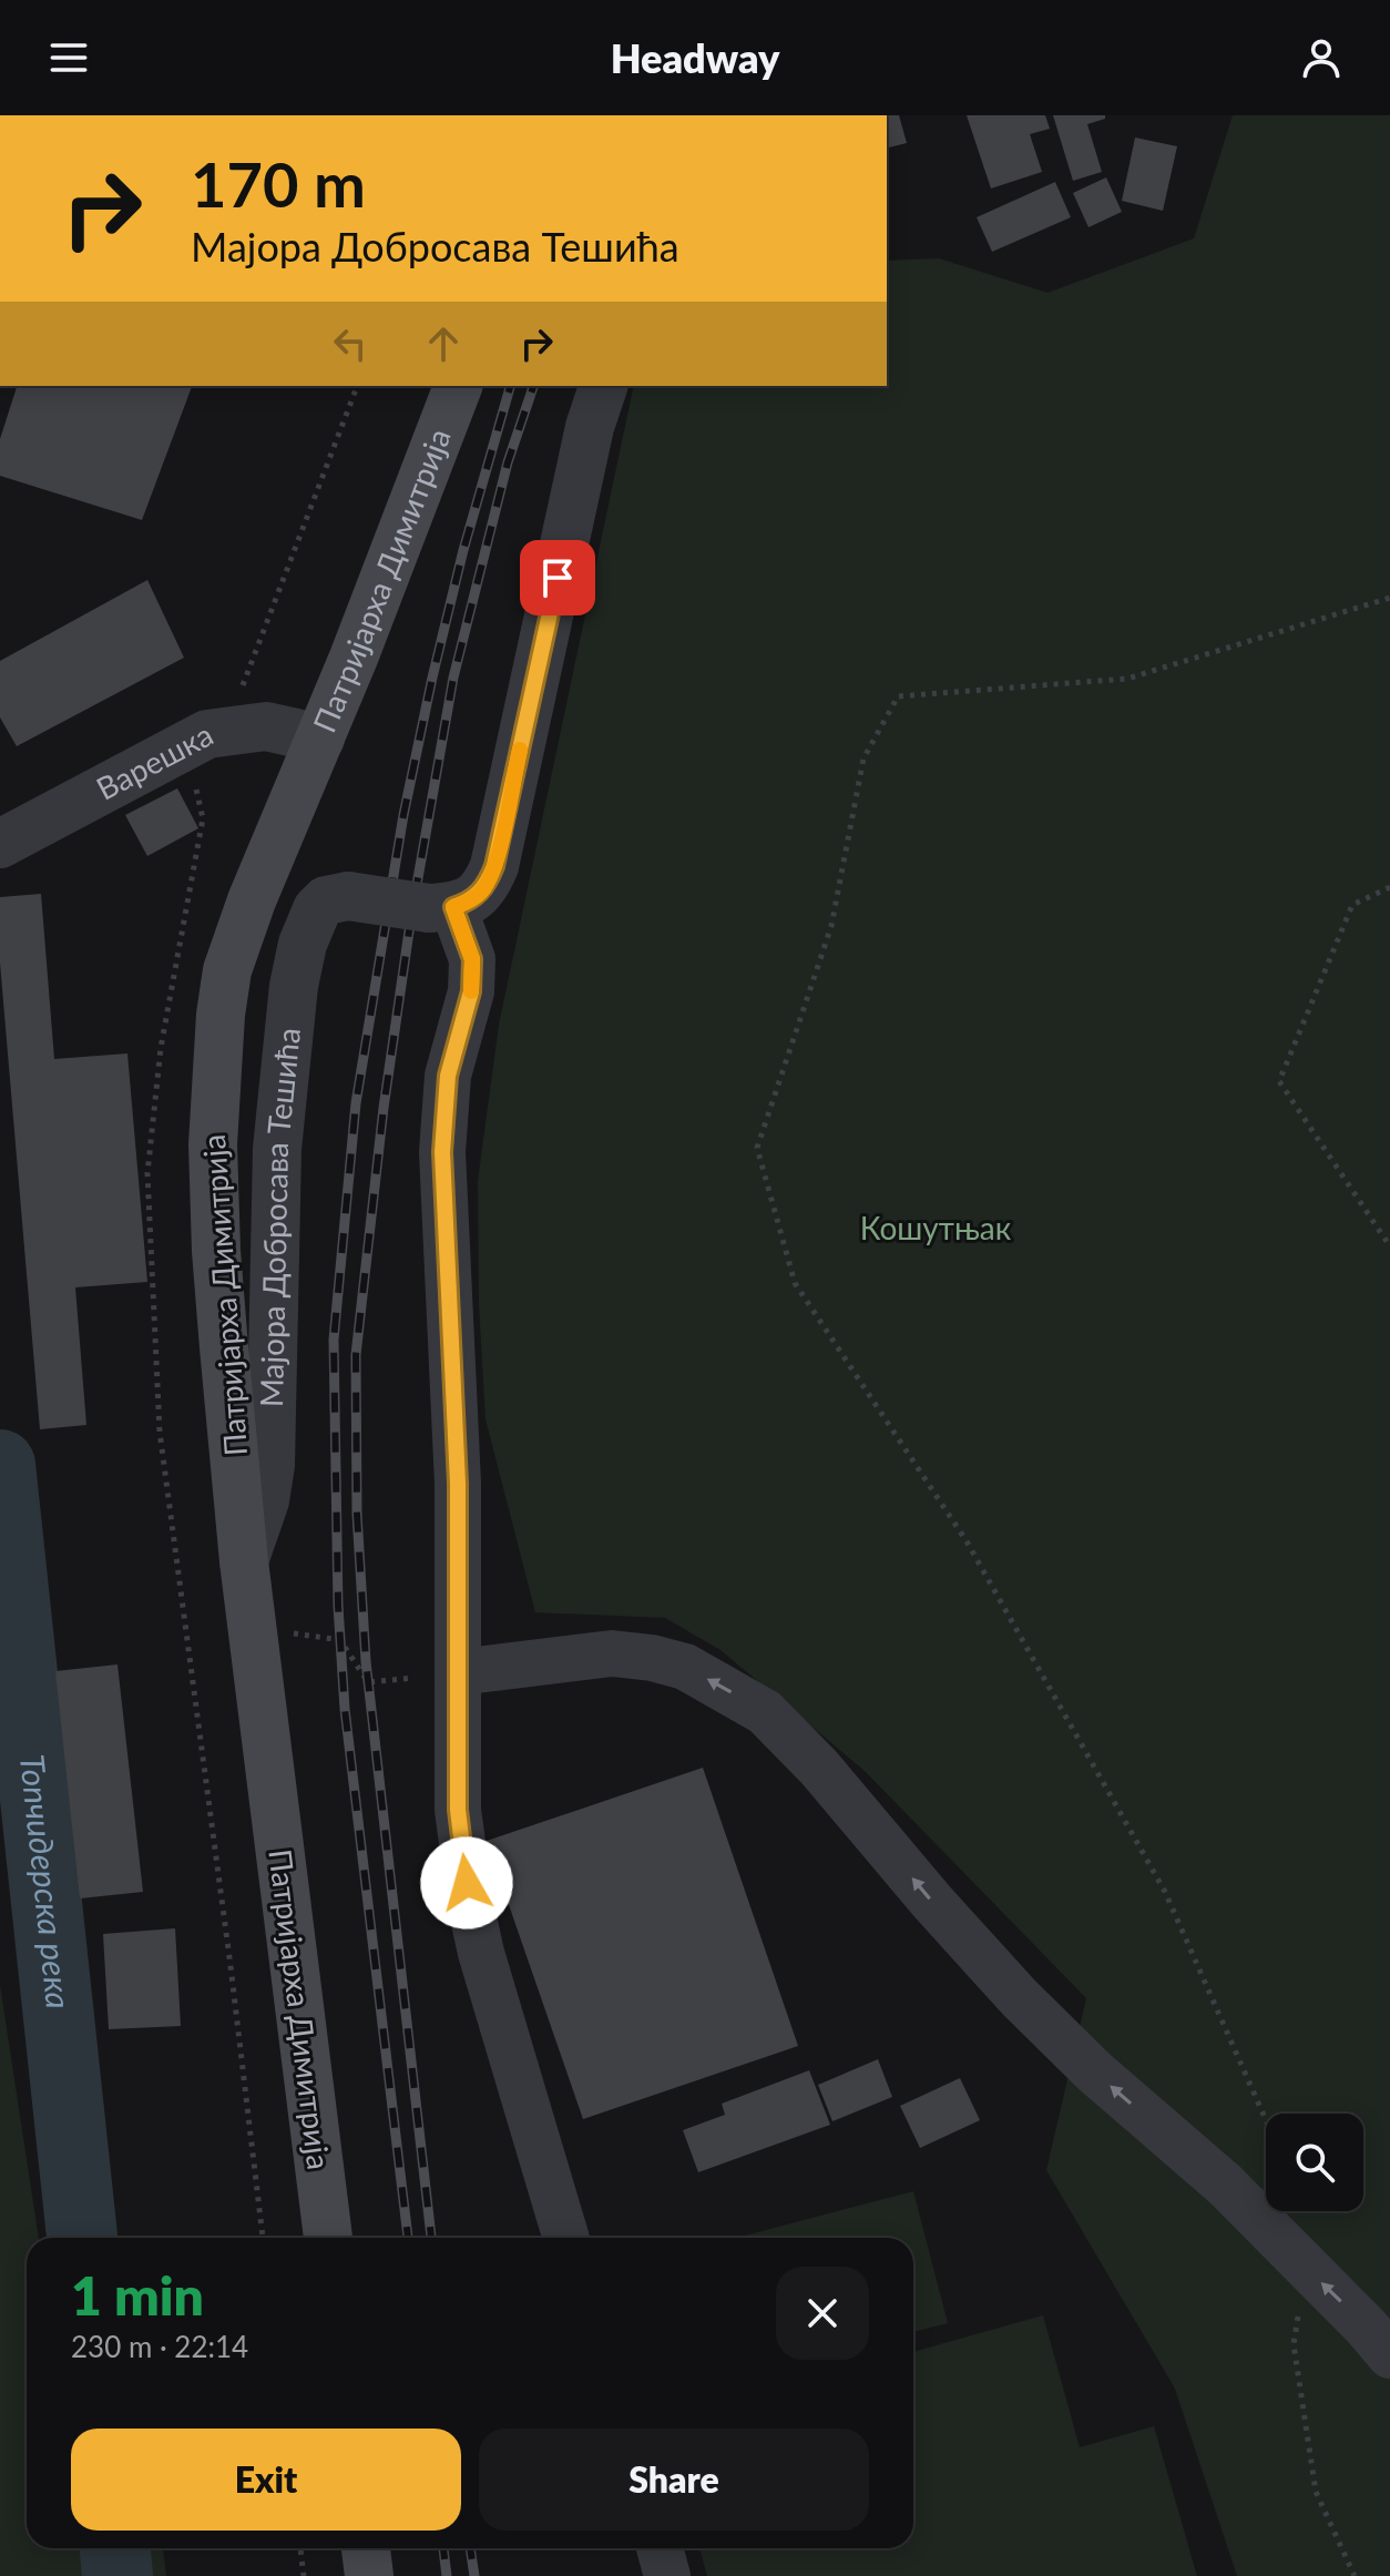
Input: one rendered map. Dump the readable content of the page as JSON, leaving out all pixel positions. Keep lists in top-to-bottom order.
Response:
{
  "streets": {
    "main road": ["Патријарха Димитрија"],
    "street": ["Варешка", "Мајора Добросава Тешића"]
  },
  "crossings": [
    ["Патријарха Димитрија", "Варешка"],
    ["Патријарха Димитрија", "Мајора Добросава Тешића"]
  ],
  "water": ["Топчидерска река"],
  "parks": ["Кошутњак"],
  "page": {
    "header": "Headway",
    "turn": ["170 m", "Мајора Добросава Тешића"],
    "heading": ["1 min", "230 m · 22:14"],
    "buttons": ["Exit", "Share"]
  }
}
